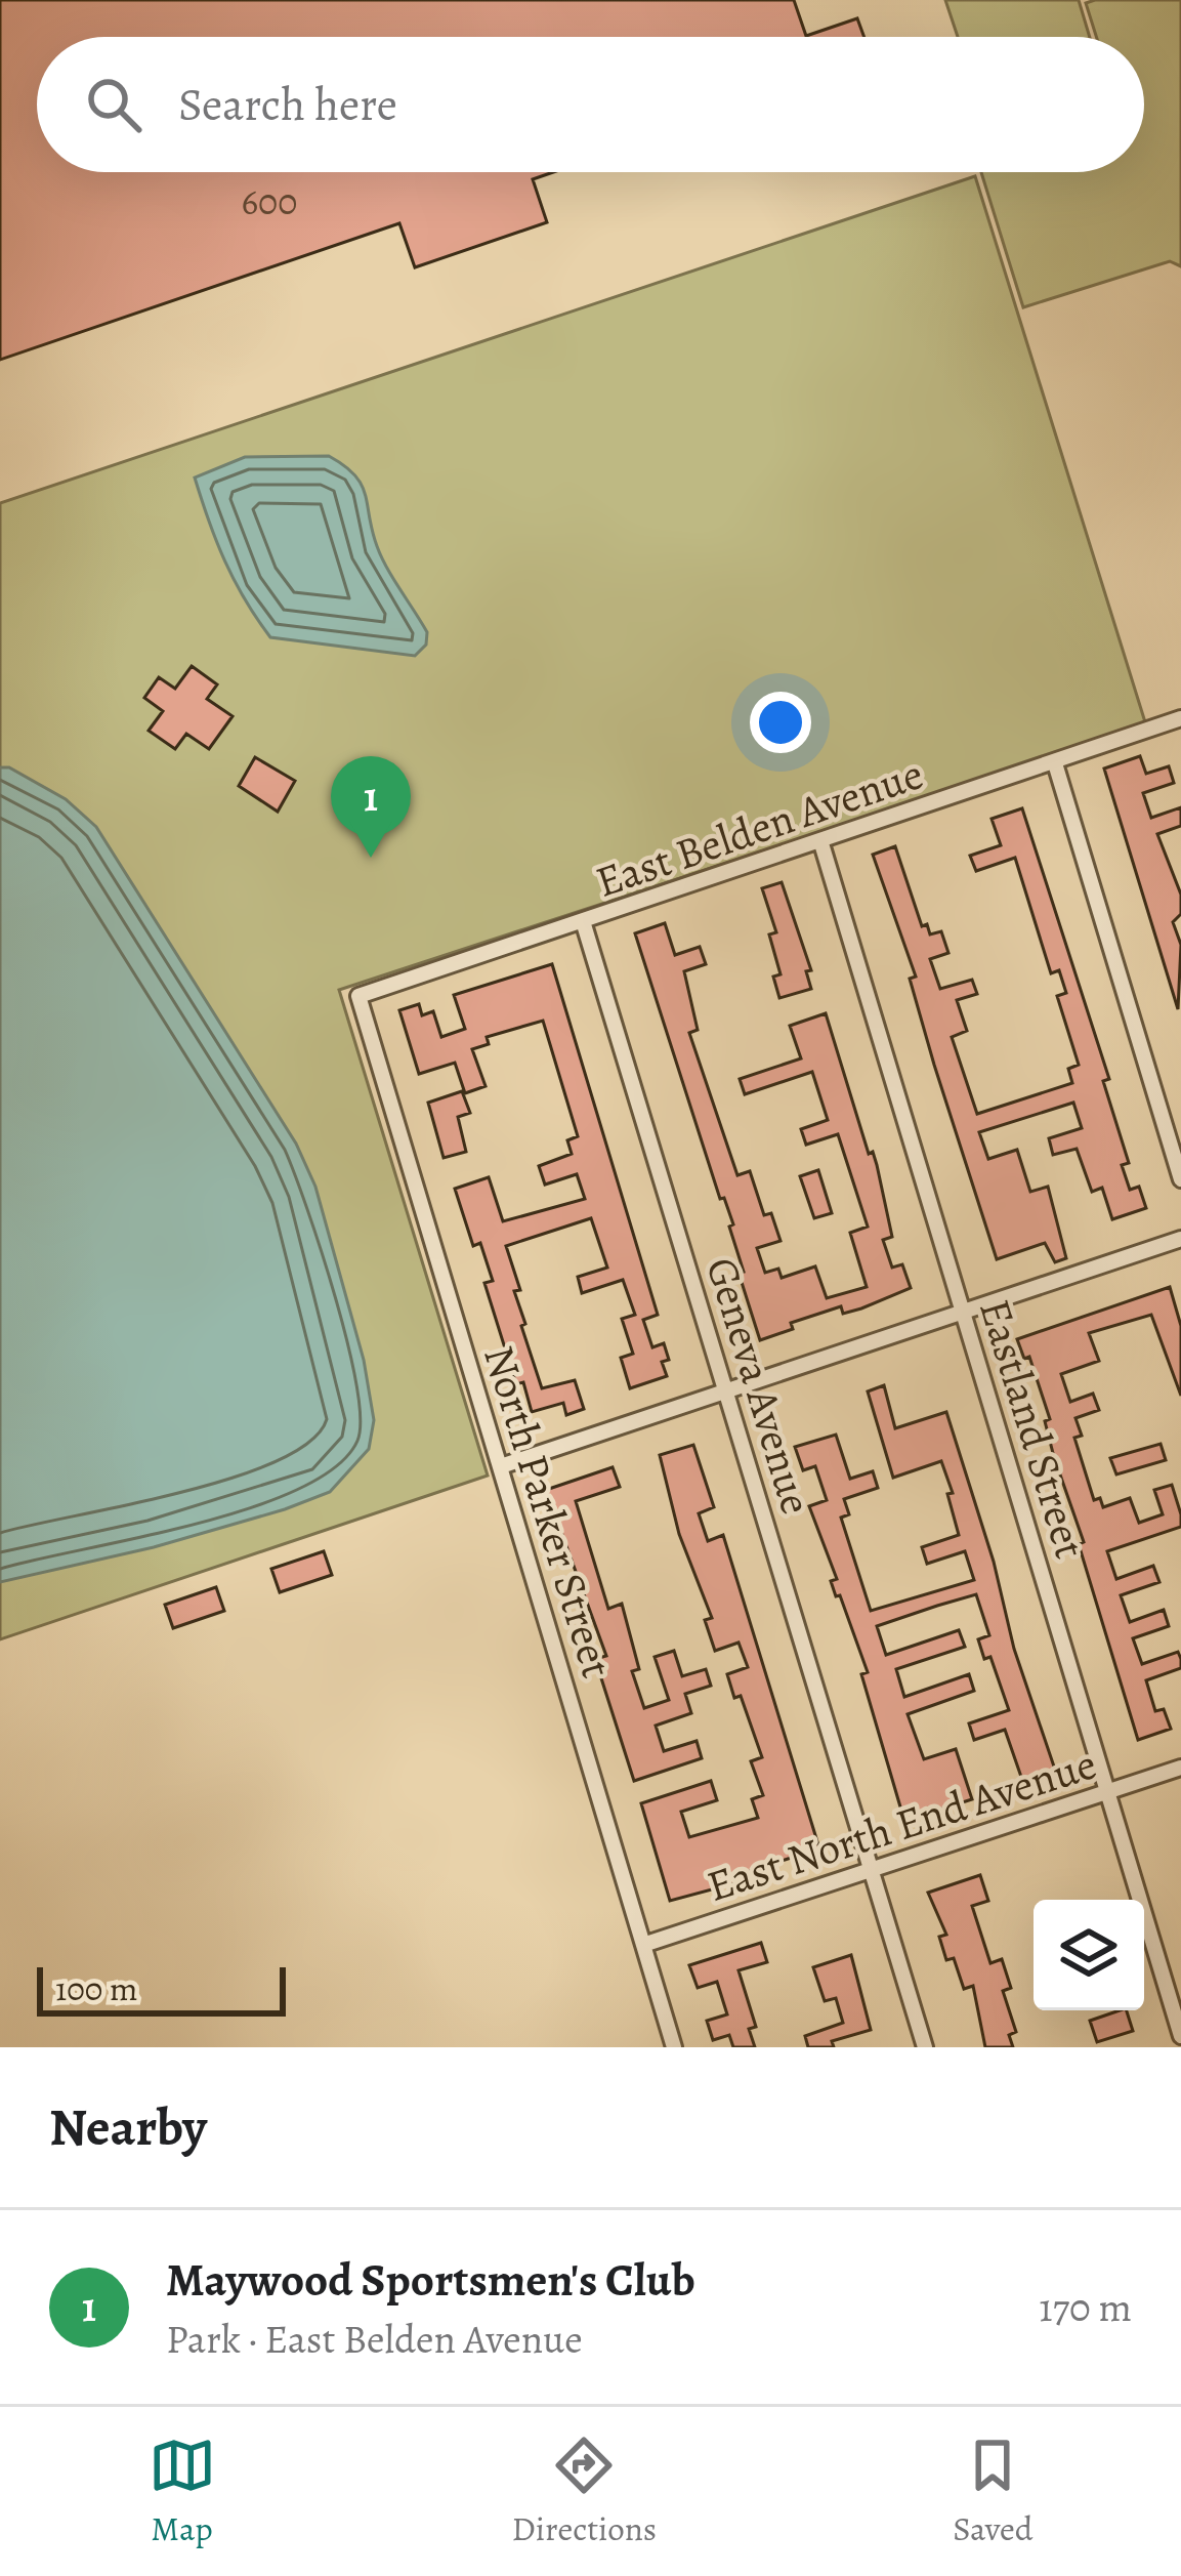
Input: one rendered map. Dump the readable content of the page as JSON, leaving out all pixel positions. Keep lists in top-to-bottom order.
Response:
{
  "streets": {
    "street": [
      "East Belden Avenue",
      "Geneva Avenue",
      "Eastland Street",
      "North Parker Street",
      "East North End Avenue"
    ]
  },
  "crossings": [
    ["East Belden Avenue", "Geneva Avenue"],
    ["East Belden Avenue", "Eastland Street"],
    ["East Belden Avenue", "North Parker Street"],
    ["Geneva Avenue", "East North End Avenue"],
    ["Eastland Street", "East North End Avenue"],
    ["North Parker Street", "East North End Avenue"]
  ],
  "house_numbers": ["600"],
  "scale_bar": "100 m",
  "page": {
    "search": "Search here",
    "pins": "1",
    "scale": "100 m",
    "heading": "Nearby",
    "list": [
      {
        "mark": "1",
        "name": "Maywood Sportsmen's Club",
        "note": "Park · East Belden Avenue",
        "value": "170 m"
      }
    ],
    "nav": ["Map", "Directions", "Saved"]
  }
}
